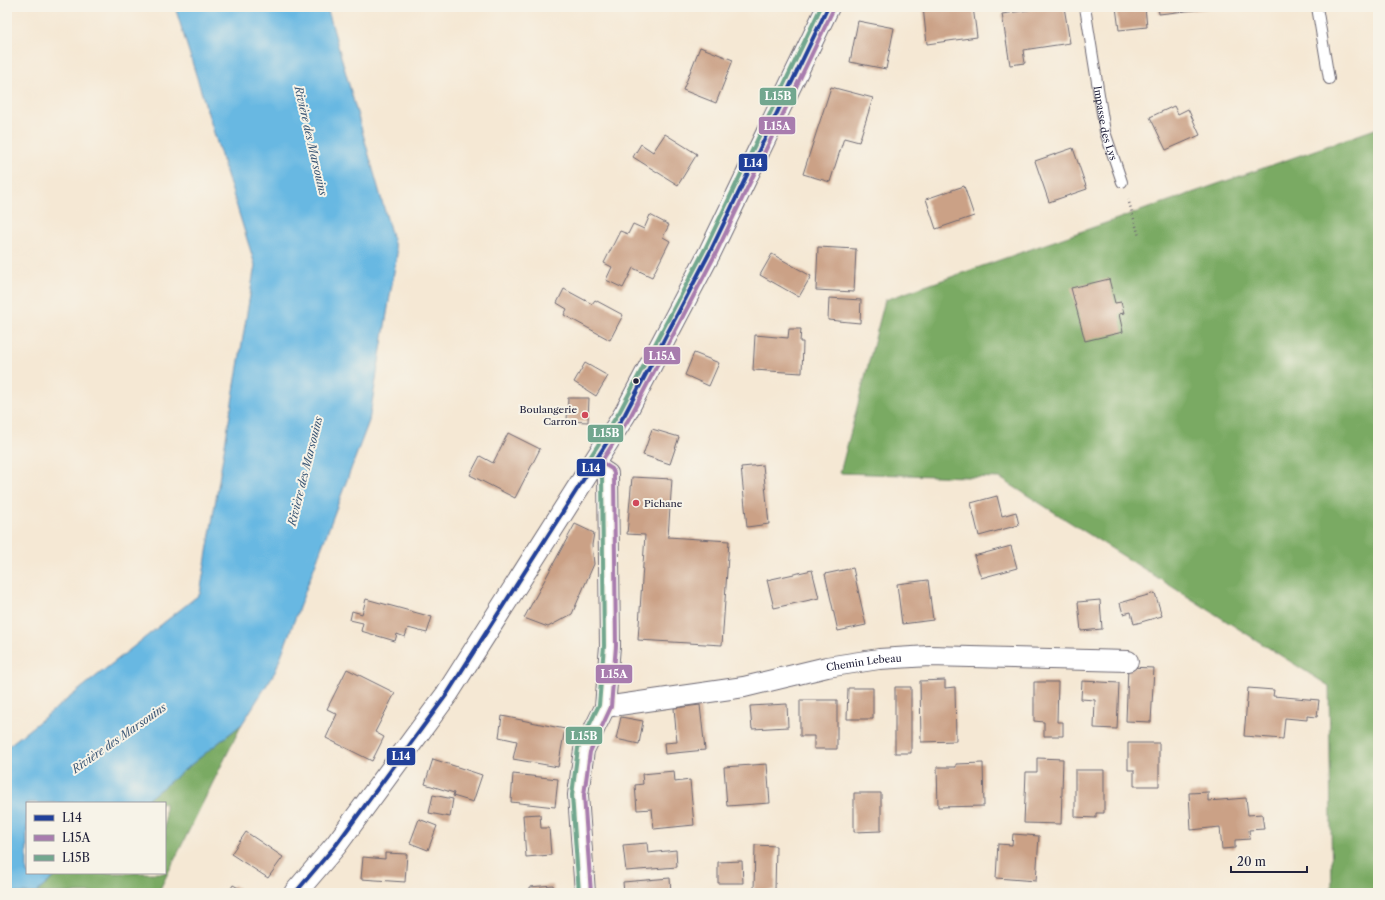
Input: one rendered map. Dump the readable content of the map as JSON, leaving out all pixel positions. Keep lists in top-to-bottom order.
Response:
{
  "streets": {
    "street": ["Chemin Lebeau"],
    "lane": ["Impasse des Lys"]
  },
  "water": ["Rivière des Marsouins"],
  "places": ["Boulangerie Carron", "Pichane"],
  "lines": ["transit line L14", "transit line L15B", "transit line L15A"],
  "legend": ["L14", "L15A", "L15B"],
  "scale_bar": "20 m"
}
